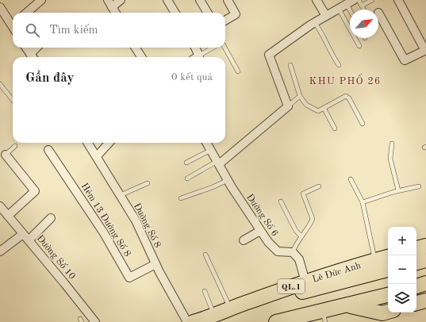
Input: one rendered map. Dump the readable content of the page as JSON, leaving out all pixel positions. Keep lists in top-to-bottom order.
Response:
{
  "streets": {
    "highway": ["Lê Đức Anh", "QL.1"],
    "street": [
      "Đường Số 6",
      "Hẻm 13 Đường Số 8",
      "Đường Số 8",
      "Đường Số 10"
    ]
  },
  "crossings": [
    ["Hẻm 13 Đường Số 8", "Đường Số 8"]
  ],
  "districts": ["KHU PHỐ 26"],
  "north": "top right",
  "page": {
    "search": "Tìm kiếm",
    "heading": ["Gần đây", "0 kết quả"],
    "map_buttons": ["+", "−"]
  }
}
